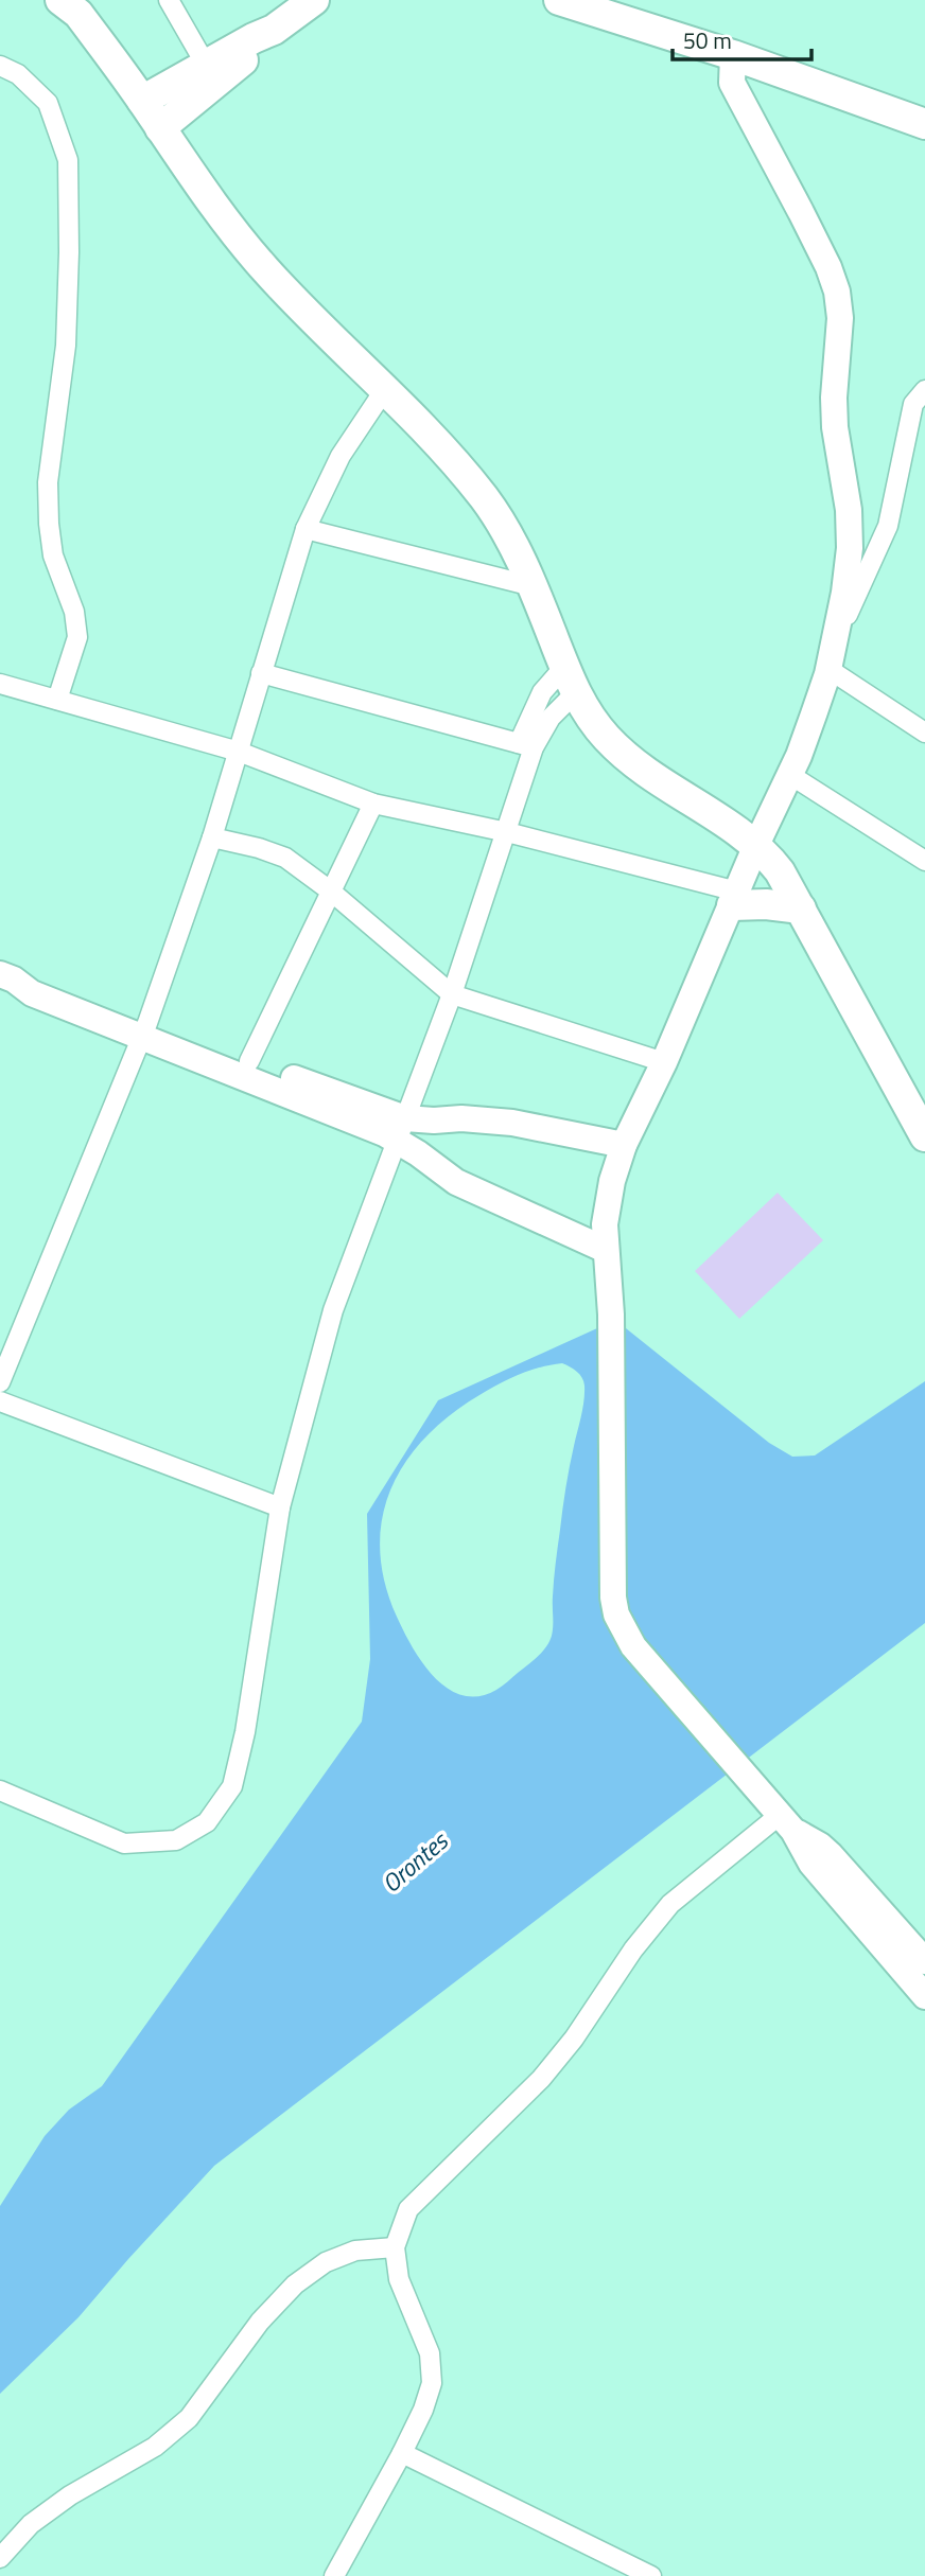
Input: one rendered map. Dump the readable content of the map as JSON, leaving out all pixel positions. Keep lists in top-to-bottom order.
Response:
{
  "water": ["Orontes"],
  "scale_bar": "50 m"
}
